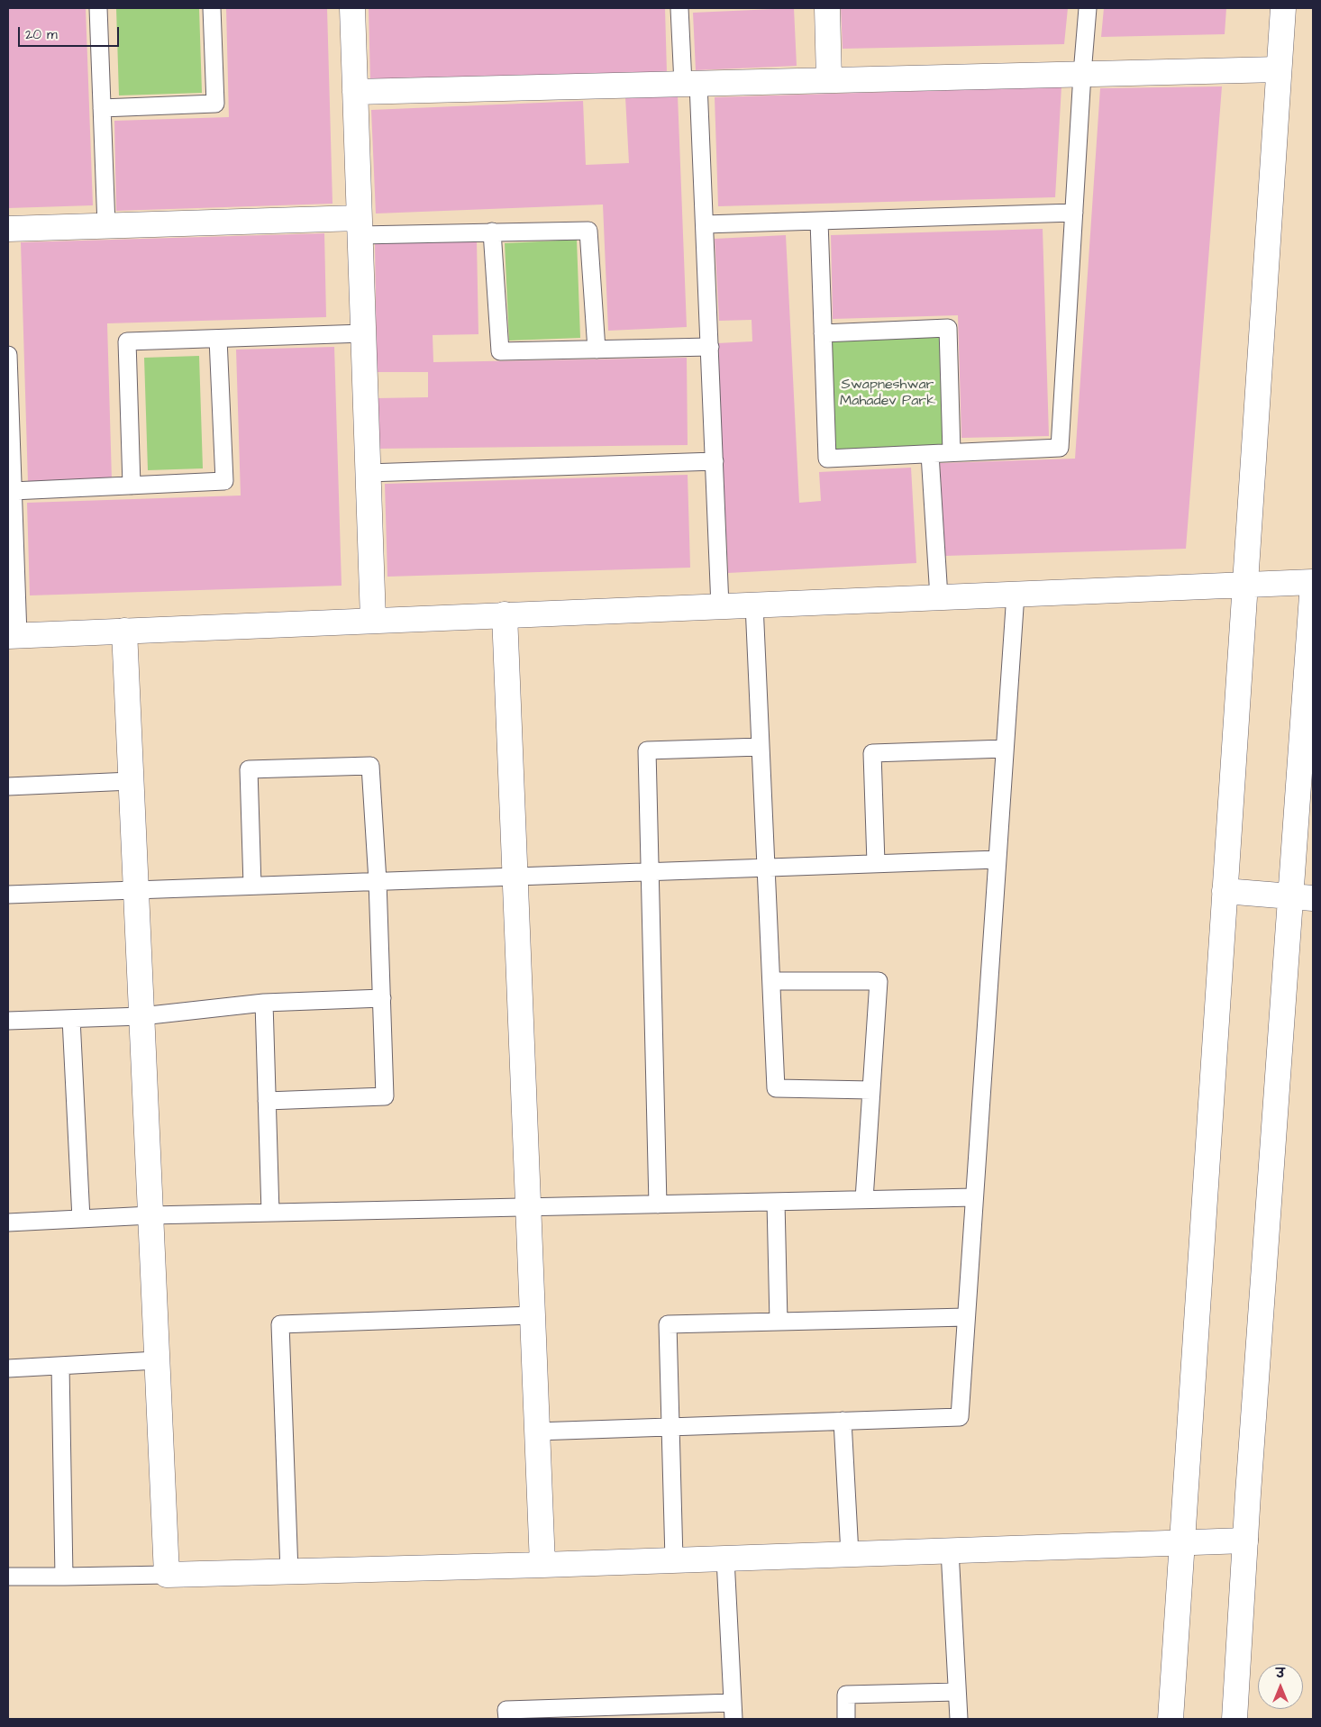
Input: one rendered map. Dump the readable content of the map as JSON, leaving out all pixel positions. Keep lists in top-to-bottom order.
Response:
{
  "parks": ["Swapneshwar Mahadev Park"],
  "scale_bar": "20 m",
  "north": "top"
}
